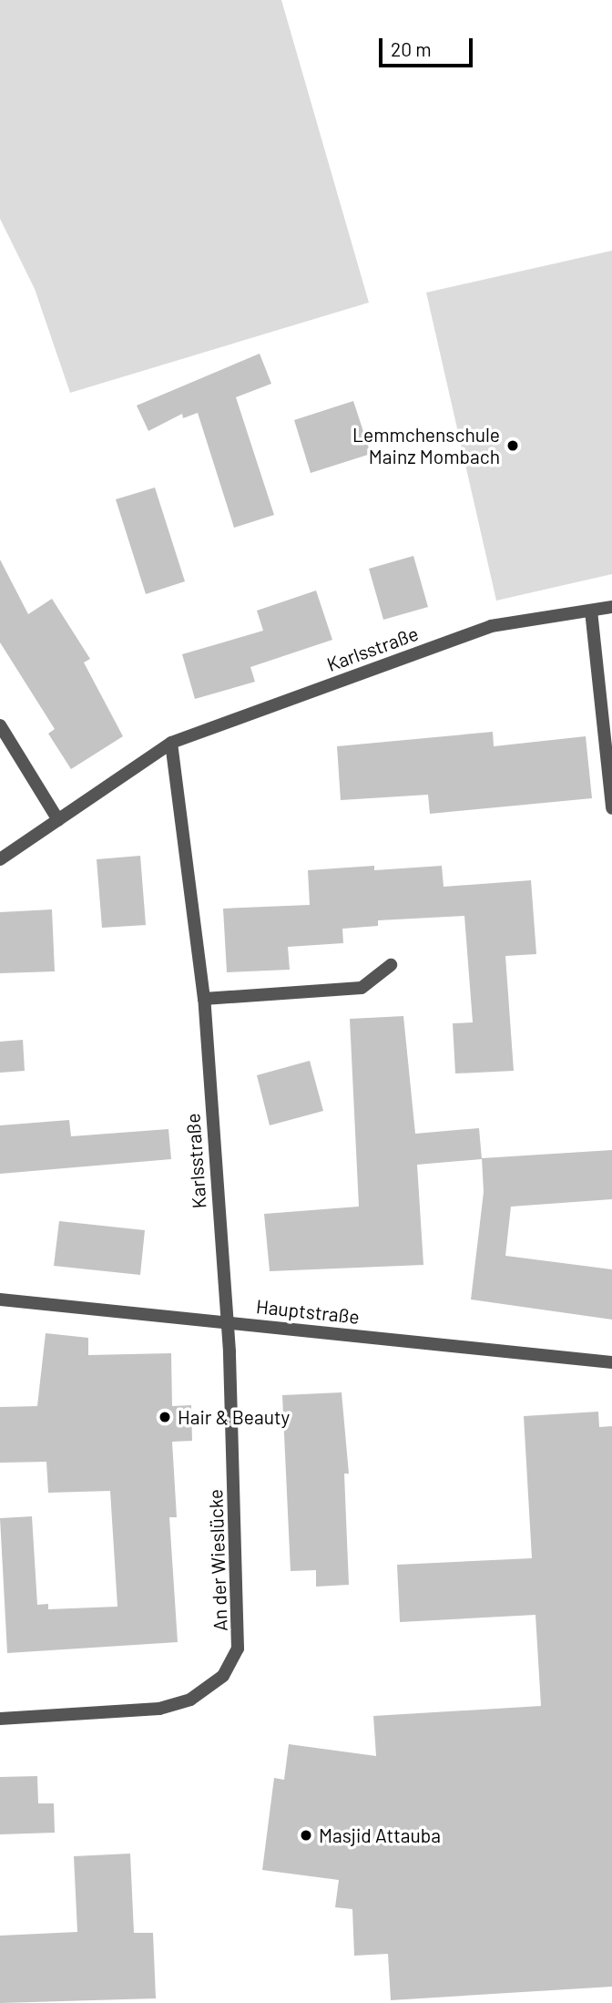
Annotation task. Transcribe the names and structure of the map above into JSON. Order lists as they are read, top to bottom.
{
  "streets": {
    "street": ["Karlsstraße", "Hauptstraße", "An der Wieslücke"]
  },
  "crossings": [
    ["Karlsstraße", "Hauptstraße"],
    ["Karlsstraße", "An der Wieslücke"],
    ["Hauptstraße", "An der Wieslücke"]
  ],
  "places": ["Lemmchenschule Mainz Mombach", "Hair & Beauty", "Masjid Attauba"],
  "scale_bar": "20 m"
}
